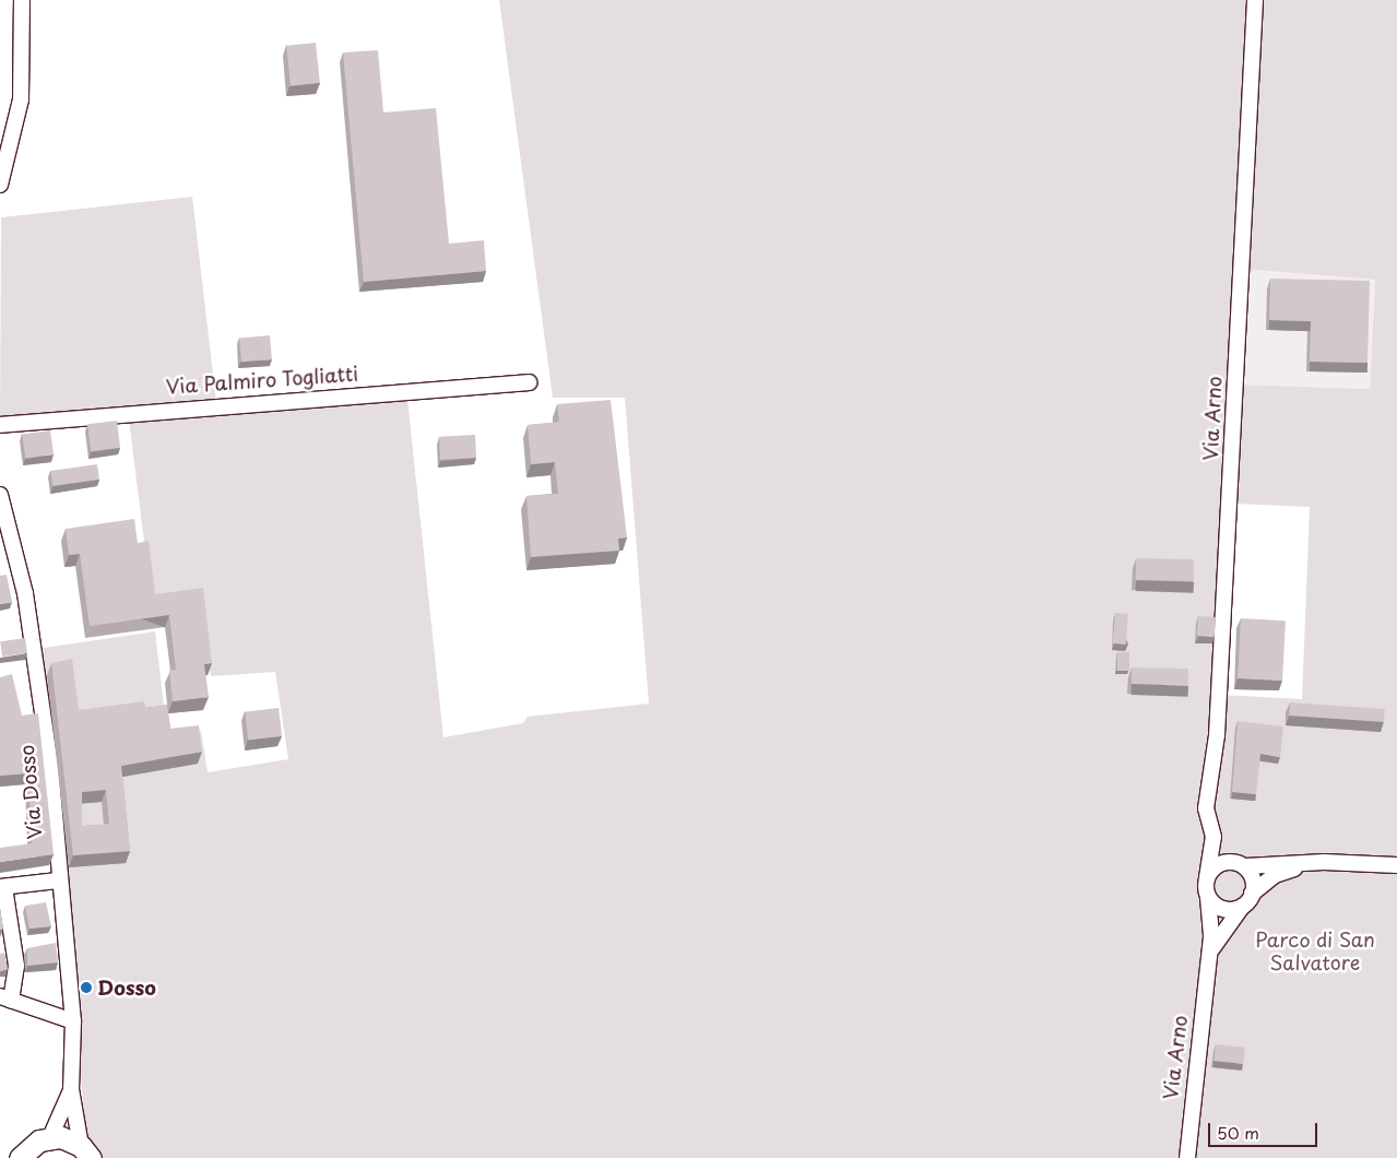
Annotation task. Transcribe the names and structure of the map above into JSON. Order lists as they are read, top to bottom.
{
  "streets": {
    "street": ["Via Palmiro Togliatti", "Via Arno", "Via Dosso"]
  },
  "parks": ["Parco di San Salvatore"],
  "places": ["Dosso"],
  "scale_bar": "50 m"
}
